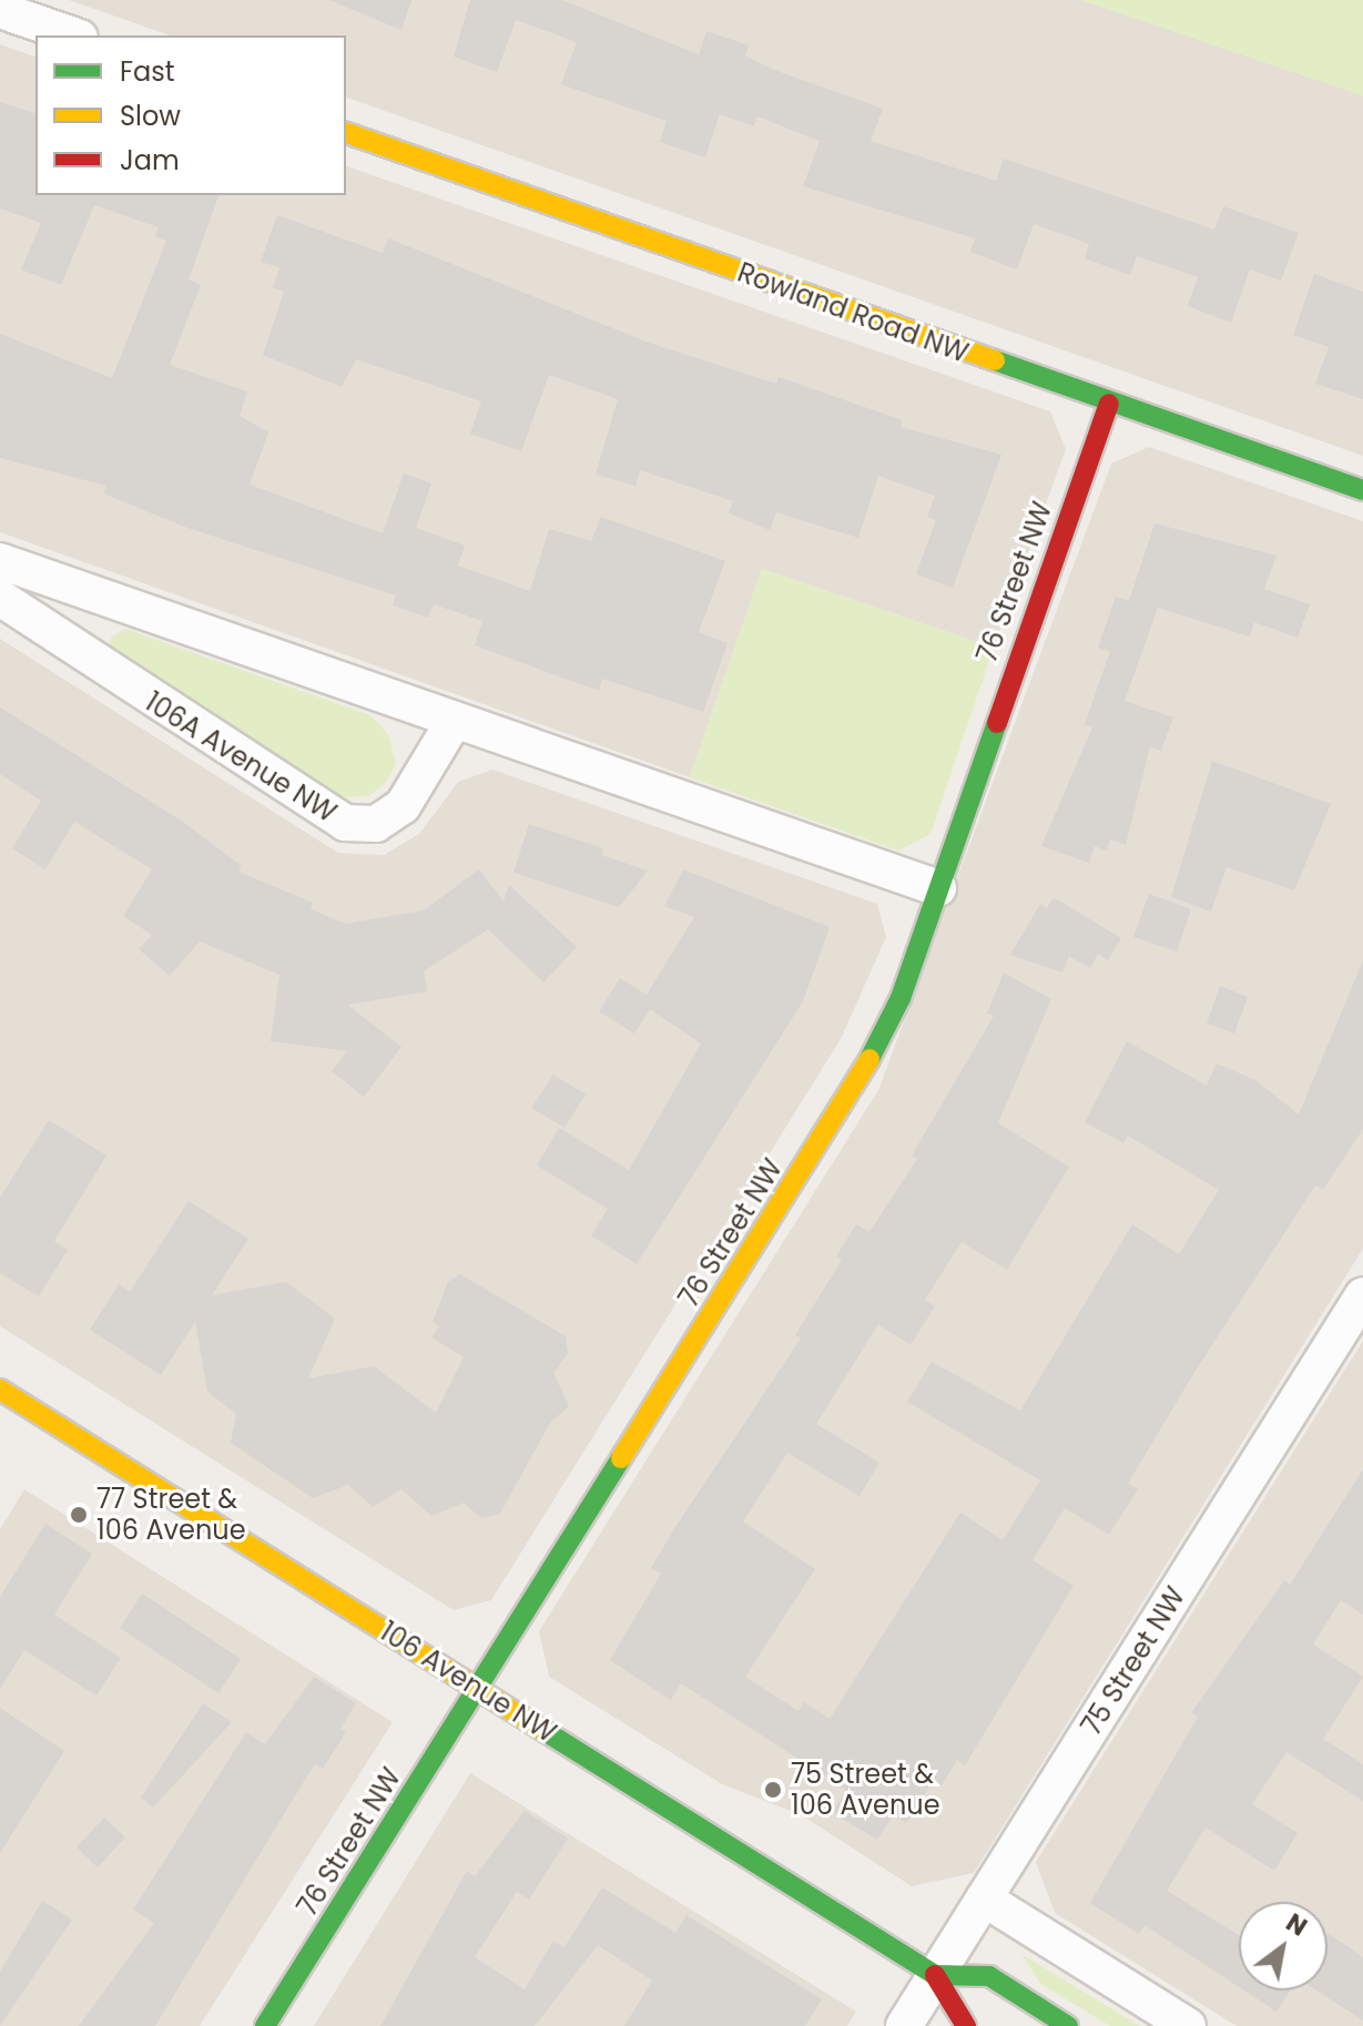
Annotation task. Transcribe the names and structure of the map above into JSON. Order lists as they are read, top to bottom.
{
  "streets": {
    "street": [
      "Rowland Road NW",
      "76 Street NW",
      "106A Avenue NW",
      "75 Street NW",
      "106 Avenue NW"
    ]
  },
  "crossings": [
    ["Rowland Road NW", "76 Street NW"],
    ["76 Street NW", "106 Avenue NW"],
    ["75 Street NW", "106 Avenue NW"]
  ],
  "places": ["77 Street & 106 Avenue", "75 Street & 106 Avenue"],
  "legend": ["Fast", "Slow", "Jam"],
  "north": "top right"
}
